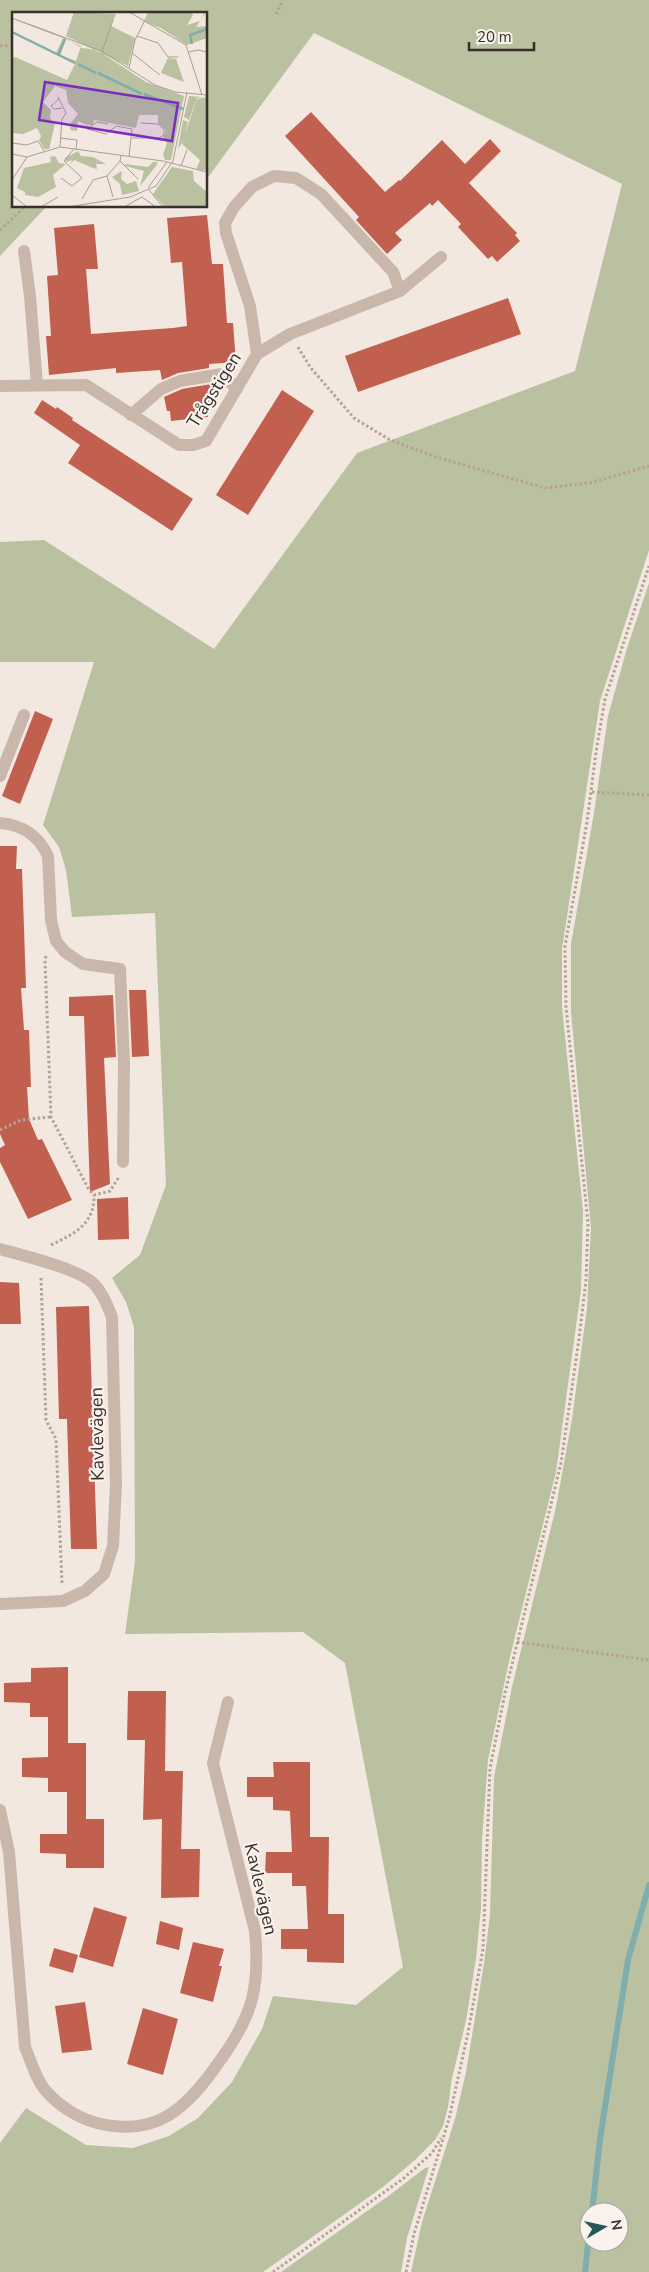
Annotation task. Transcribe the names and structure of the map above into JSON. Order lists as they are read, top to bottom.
{
  "streets": {
    "street": ["Trågstigen", "Kavlevägen"]
  },
  "scale_bar": "20 m",
  "north": "right"
}
